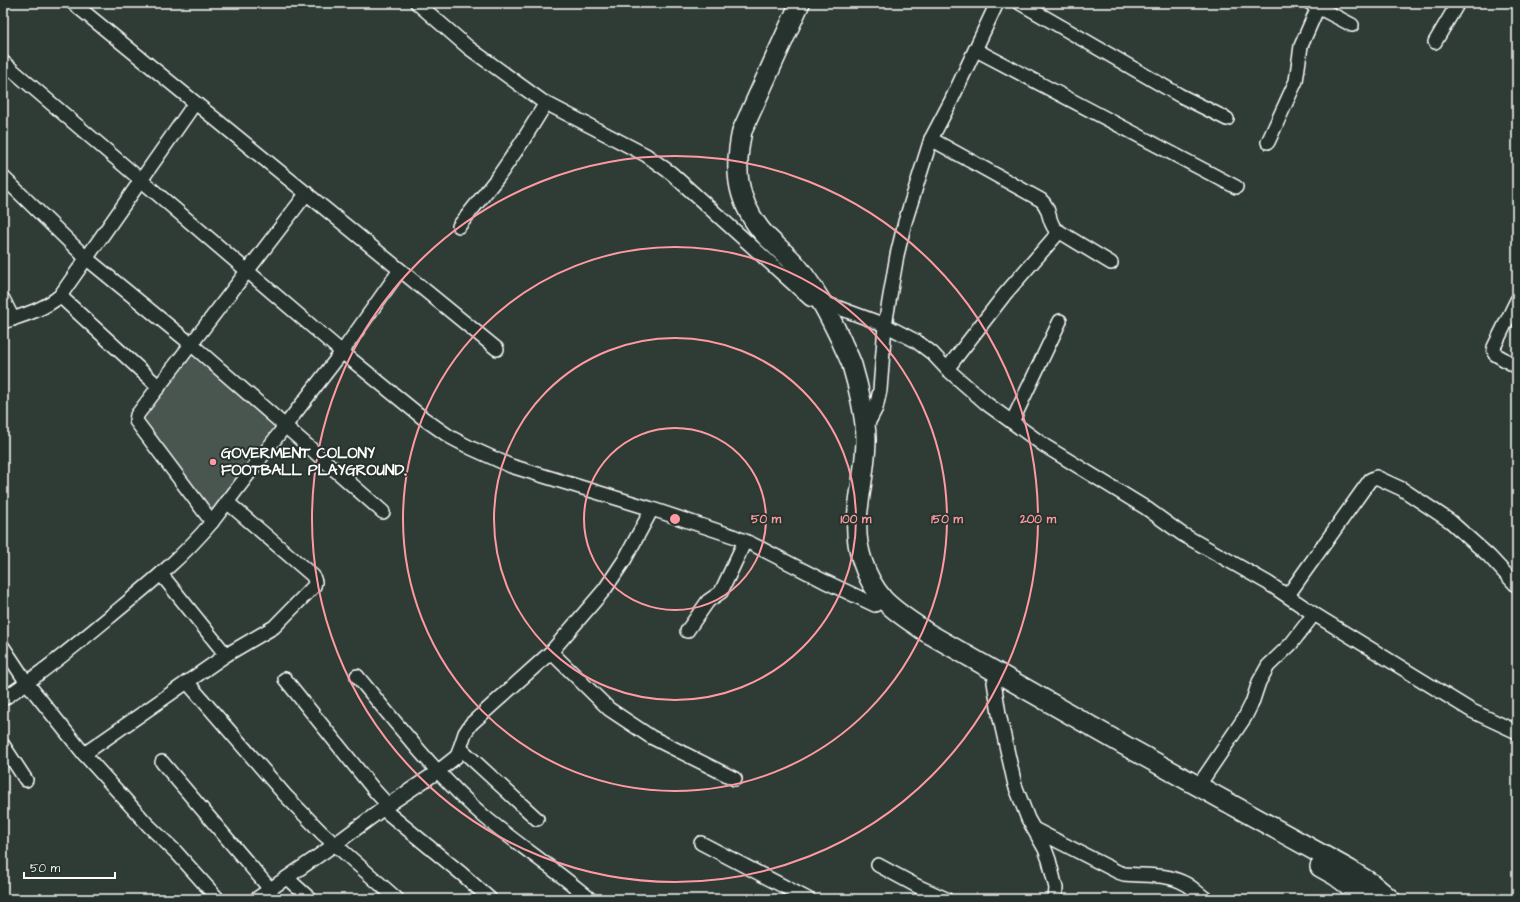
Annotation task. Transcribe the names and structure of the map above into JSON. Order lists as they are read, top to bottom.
{
  "places": ["GOVERMENT COLONY FOOTBALL PLAYGROUND."],
  "scale_bar": "50 m",
  "rings": [
    "50 m",
    "100 m",
    "150 m",
    "200 m"
  ]
}
